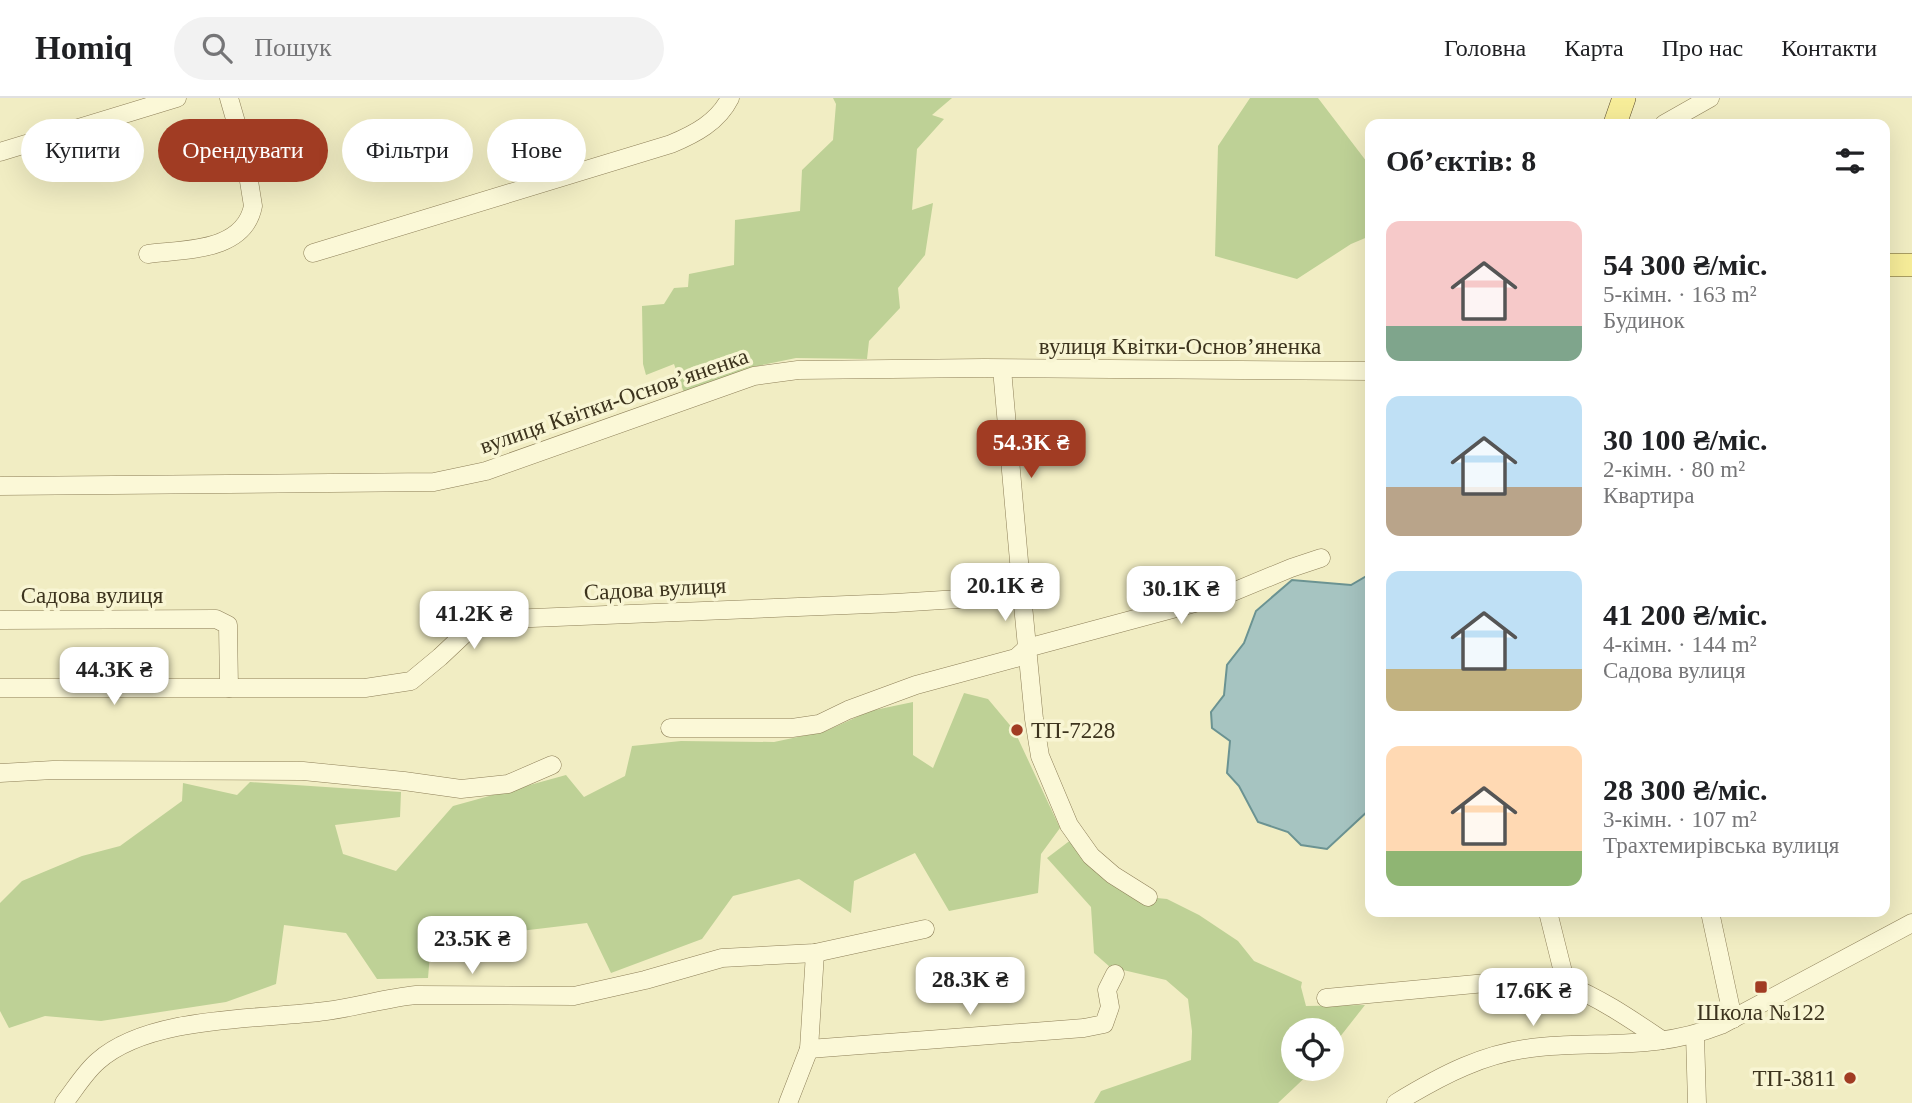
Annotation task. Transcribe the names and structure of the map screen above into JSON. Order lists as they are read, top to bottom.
{
  "streets": {
    "street": ["вулиця Квітки-Основ’яненка", "Садова вулиця"]
  },
  "places": {
    "other": ["ТП-7228", "ТП-3811"],
    "transit": ["Школа №122"]
  },
  "page": {
    "header": "Homiq",
    "search": "Пошук",
    "nav": [
      "Головна",
      "Карта",
      "Про нас",
      "Контакти"
    ],
    "chip": [
      "Купити",
      "Орендувати",
      "Фільтри",
      "Нове"
    ],
    "heading": "Об’єктів: 8",
    "list": [
      {
        "name": "54 300 ₴/міс.",
        "note": "5-кімн. · 163 m² · Будинок"
      },
      {
        "name": "30 100 ₴/міс.",
        "note": "2-кімн. · 80 m² · Квартира"
      },
      {
        "name": "41 200 ₴/міс.",
        "note": "4-кімн. · 144 m² · Садова вулиця"
      },
      {
        "name": "28 300 ₴/міс.",
        "note": "3-кімн. · 107 m² · Трахтемирівська вулиця"
      }
    ],
    "price": [
      "54.3K ₴",
      "20.1K ₴",
      "30.1K ₴",
      "41.2K ₴",
      "44.3K ₴",
      "23.5K ₴",
      "28.3K ₴",
      "17.6K ₴"
    ]
  }
}
